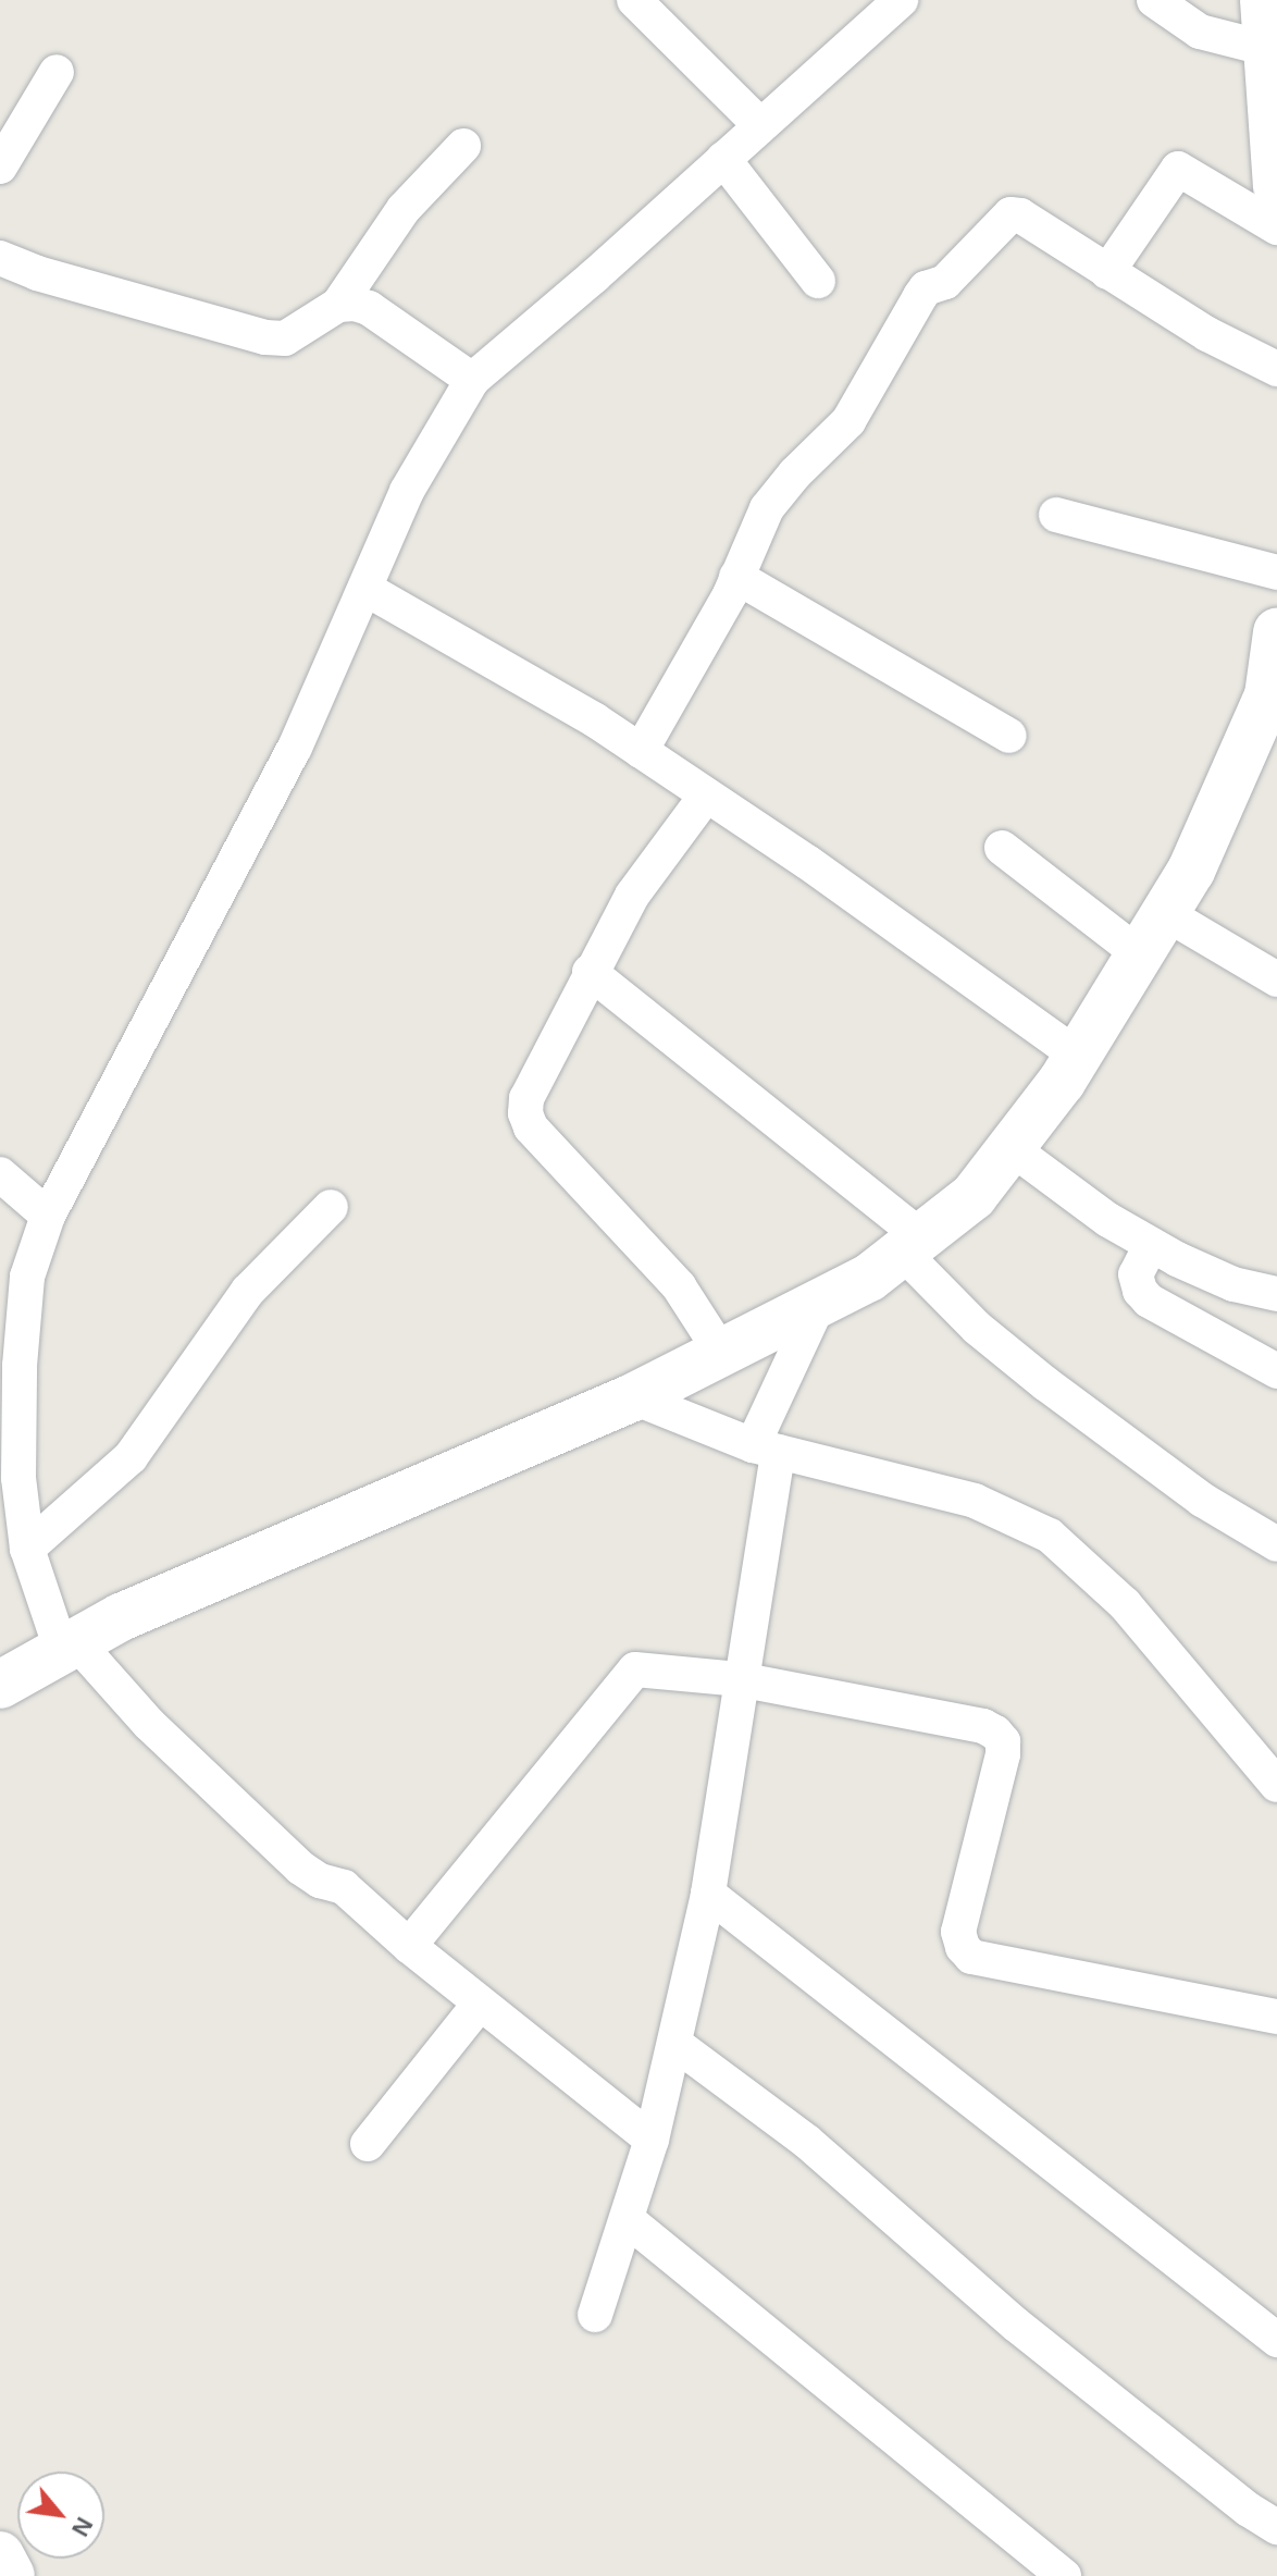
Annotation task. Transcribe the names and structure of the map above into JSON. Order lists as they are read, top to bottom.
{
  "north": "bottom right"
}
